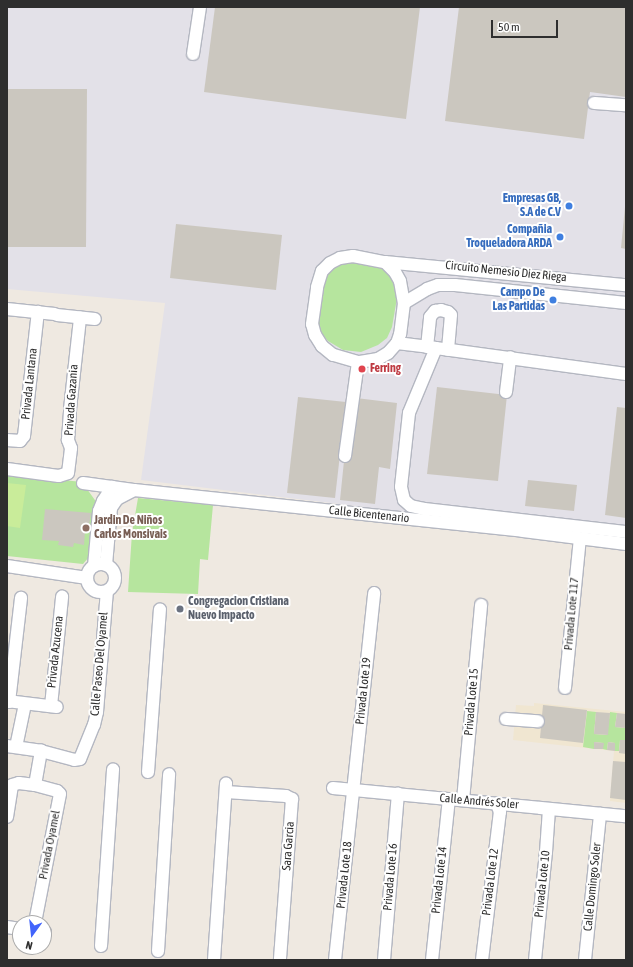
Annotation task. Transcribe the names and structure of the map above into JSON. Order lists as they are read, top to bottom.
{
  "streets": {
    "street": [
      "Circuito Nemesio Diez Riega",
      "Privada Lantana",
      "Privada Gazania",
      "Calle Bicentenario",
      "Privada Lote 117",
      "Privada Azucena",
      "Calle Paseo Del Oyamel",
      "Privada Lote 19",
      "Privada Lote 15",
      "Calle Andrés Soler",
      "Privada Oyamel",
      "Sara Garcia",
      "Privada Lote 18",
      "Privada Lote 16",
      "Privada Lote 14",
      "Privada Lote 12",
      "Privada Lote 10",
      "Calle Domingo Soler"
    ]
  },
  "crossings": [
    ["Calle Bicentenario", "Privada Lote 117"],
    ["Privada Lote 19", "Calle Andrés Soler"],
    ["Privada Lote 19", "Privada Lote 18"],
    ["Privada Lote 15", "Calle Andrés Soler"],
    ["Calle Andrés Soler", "Privada Lote 18"],
    ["Calle Andrés Soler", "Privada Lote 16"],
    ["Calle Andrés Soler", "Privada Lote 14"],
    ["Calle Andrés Soler", "Privada Lote 12"],
    ["Calle Andrés Soler", "Privada Lote 10"],
    ["Calle Andrés Soler", "Calle Domingo Soler"]
  ],
  "places": [
    "Empresas GB, S.A de C.V",
    "Compañia Troqueladora ARDA",
    "Campo De Las Partidas",
    "Ferring",
    "Jardin De Niños Carlos Monsivais",
    "Congregacion Cristiana Nuevo Impacto"
  ],
  "scale_bar": "50 m",
  "north": "bottom"
}
